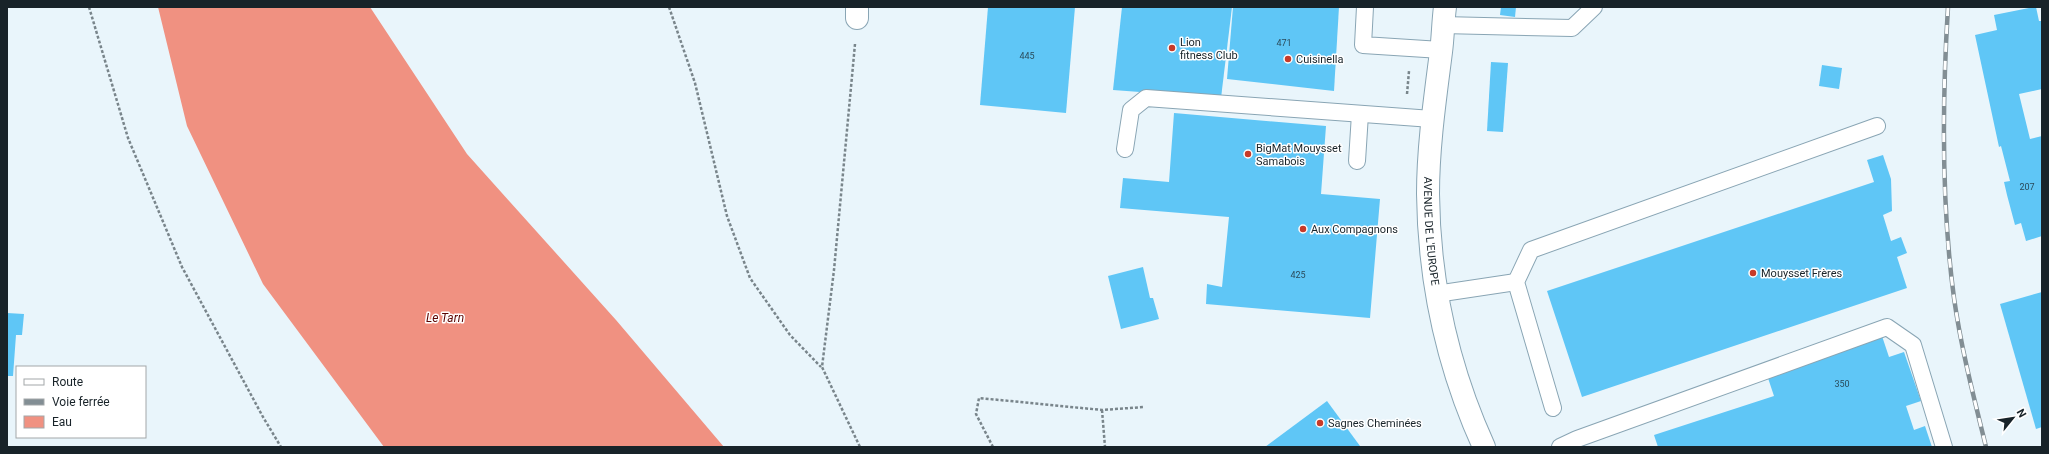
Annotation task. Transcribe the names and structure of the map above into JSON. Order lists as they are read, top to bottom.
{
  "streets": {
    "street": ["AVENUE DE L'EUROPE"]
  },
  "water": ["Le Tarn"],
  "places": [
    "Lion fitness Club",
    "Cuisinella",
    "BigMat Mouysset Samabois",
    "Aux Compagnons",
    "Mouysset Frères",
    "Sagnes Cheminées"
  ],
  "house_numbers": [
    "471",
    "445",
    "207",
    "425",
    "350"
  ],
  "legend": ["Route", "Voie ferrée", "Eau"],
  "north": "top right"
}
